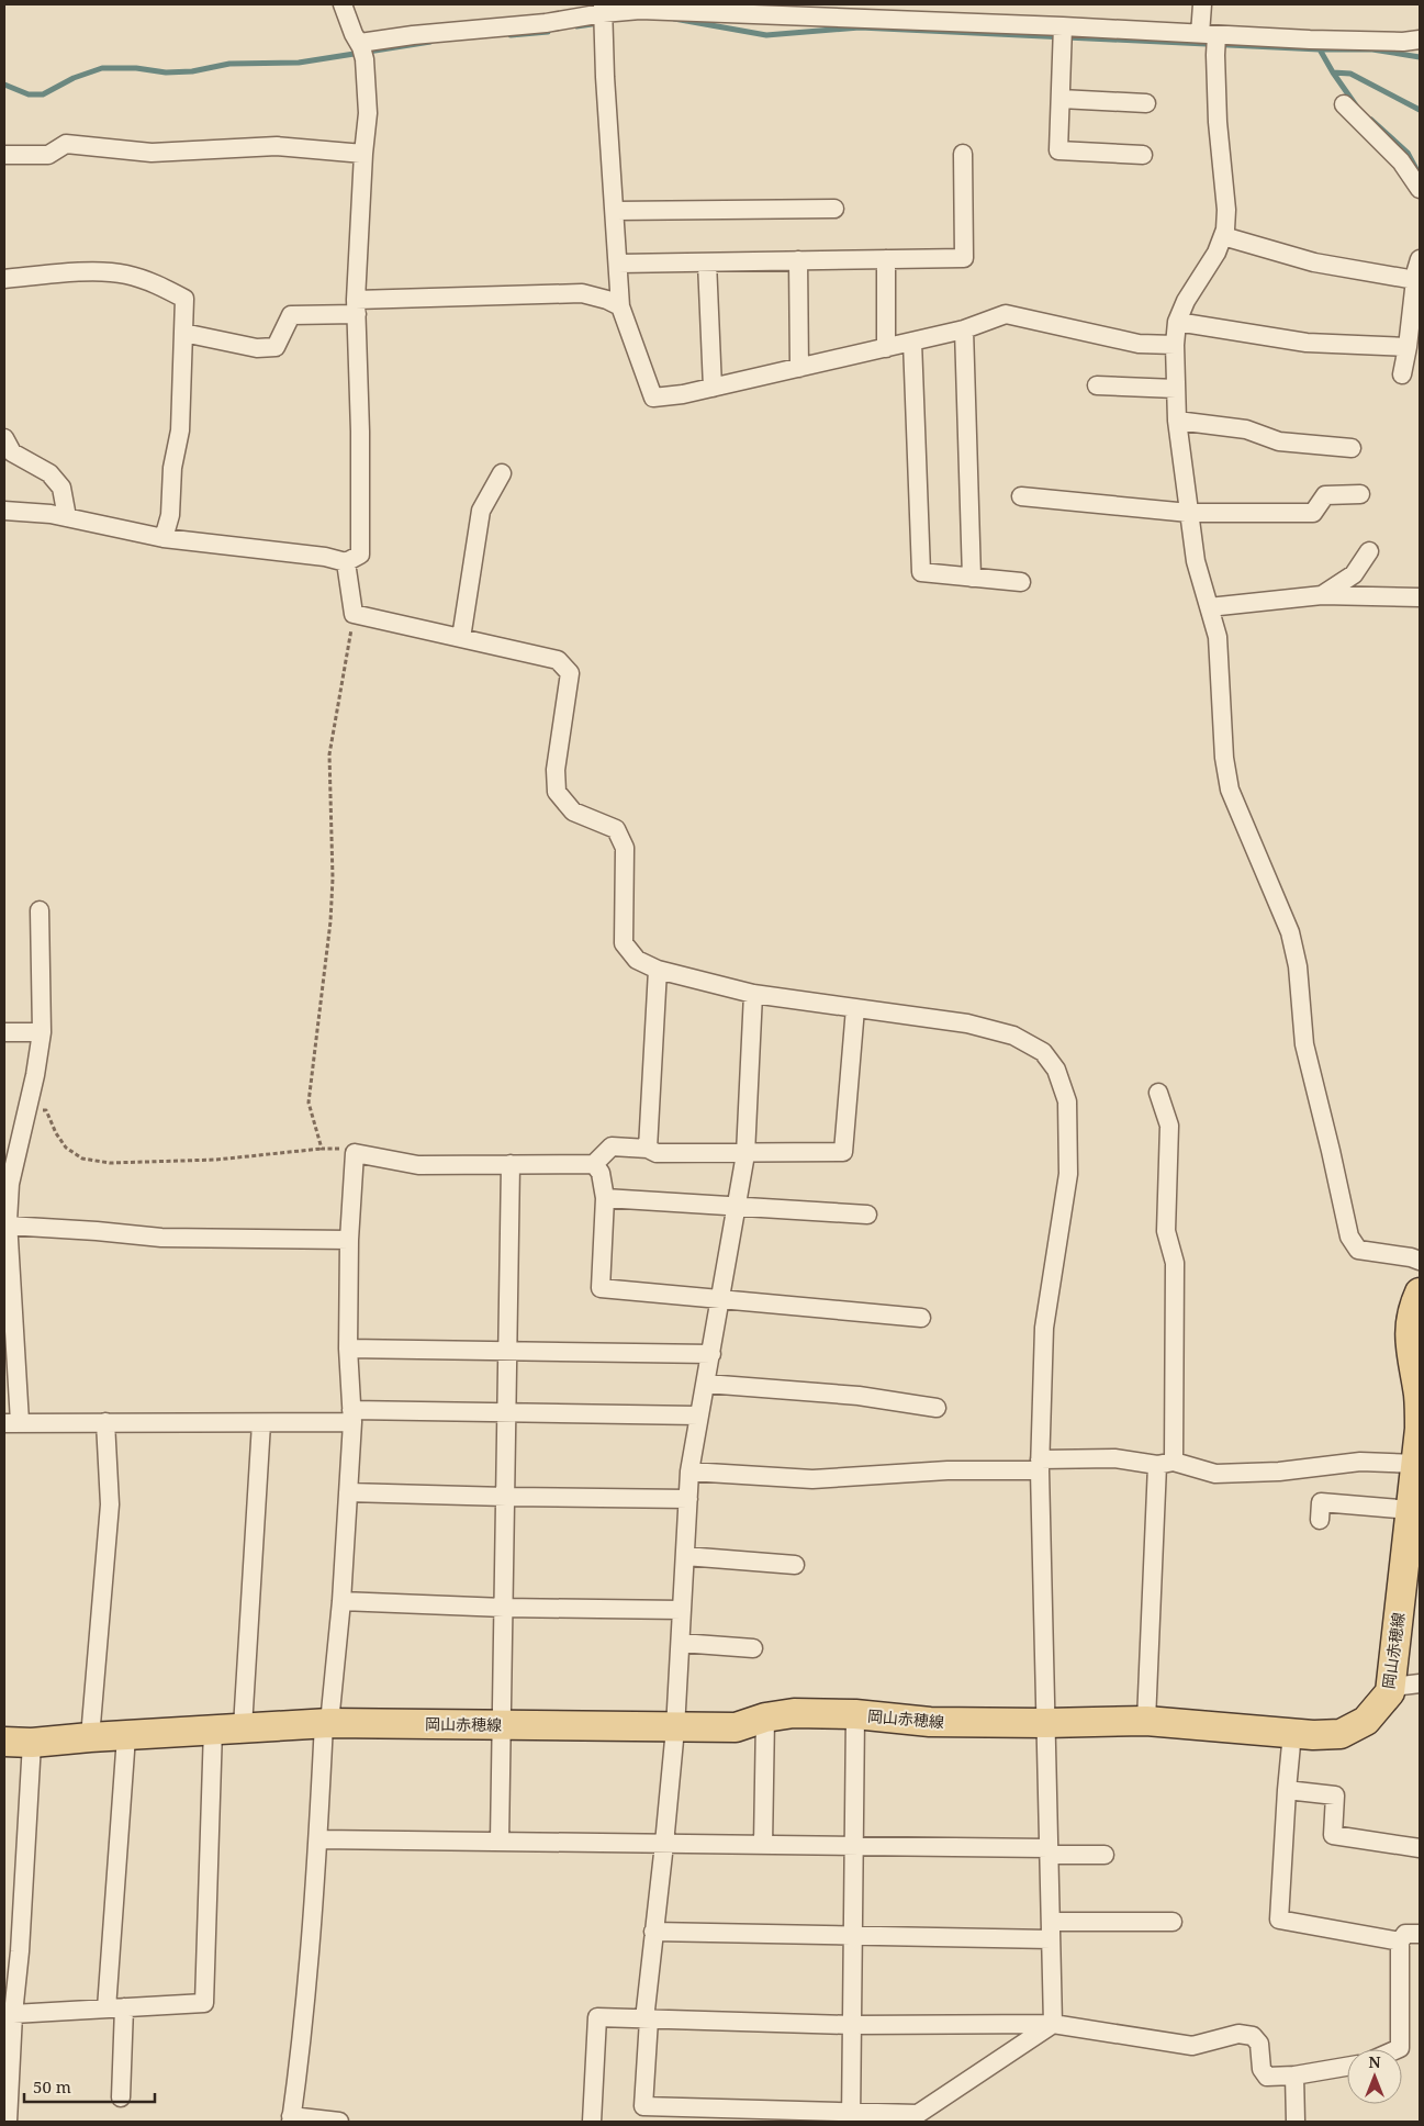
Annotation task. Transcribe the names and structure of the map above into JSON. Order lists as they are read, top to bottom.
{
  "streets": {
    "main road": ["岡山赤穂線"]
  },
  "scale_bar": "50 m",
  "north": "top"
}
